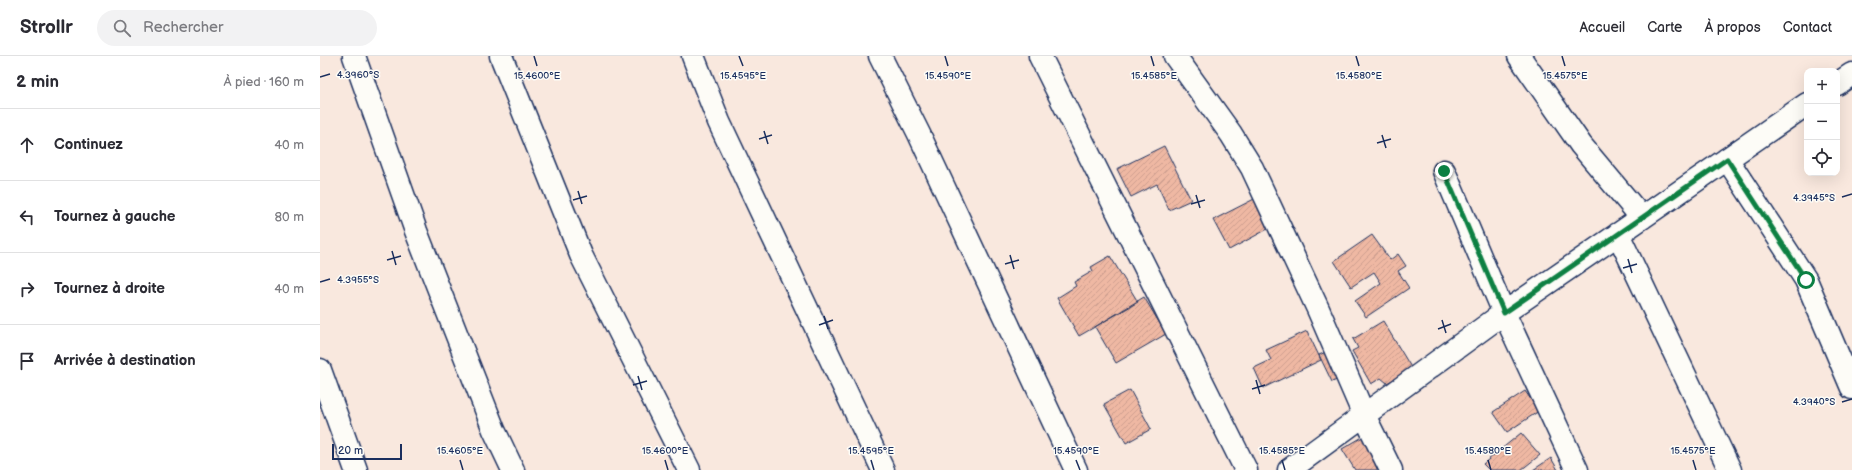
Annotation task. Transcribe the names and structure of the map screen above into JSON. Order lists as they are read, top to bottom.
{
  "scale_bar": "20 m",
  "page": {
    "header": "Strollr",
    "search": "Rechercher",
    "nav": [
      "Accueil",
      "Carte",
      "À propos",
      "Contact"
    ],
    "heading": ["2 min", "À pied · 160 m"],
    "map_buttons": ["+", "−"],
    "list": [
      ["Continuez", "40 m"],
      ["Tournez à gauche", "80 m"],
      ["Tournez à droite", "40 m"],
      "Arrivée à destination"
    ],
    "scale": "20 m"
  },
  "coordinates": [
    "4.3960°S",
    "15.4600°E",
    "15.4595°E",
    "15.4590°E",
    "15.4585°E",
    "15.4580°E",
    "15.4575°E",
    "4.3945°S",
    "4.3955°S",
    "4.3940°S",
    "15.4605°E"
  ]
}
